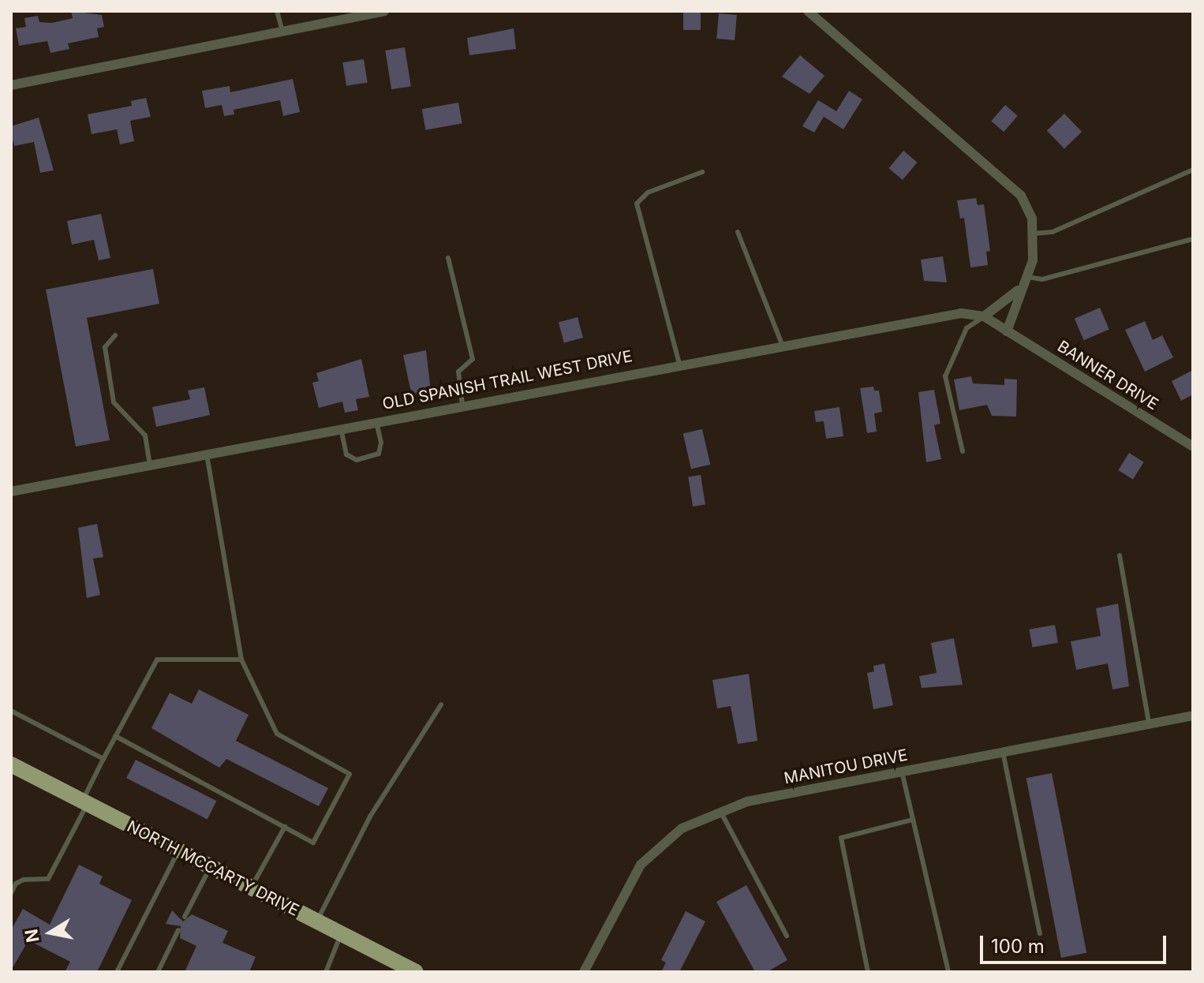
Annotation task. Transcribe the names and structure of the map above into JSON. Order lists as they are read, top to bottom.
{
  "streets": {
    "main road": ["NORTH MCCARTY DRIVE"],
    "street": ["BANNER DRIVE", "OLD SPANISH TRAIL WEST DRIVE", "MANITOU DRIVE"]
  },
  "scale_bar": "100 m",
  "north": "left"
}
